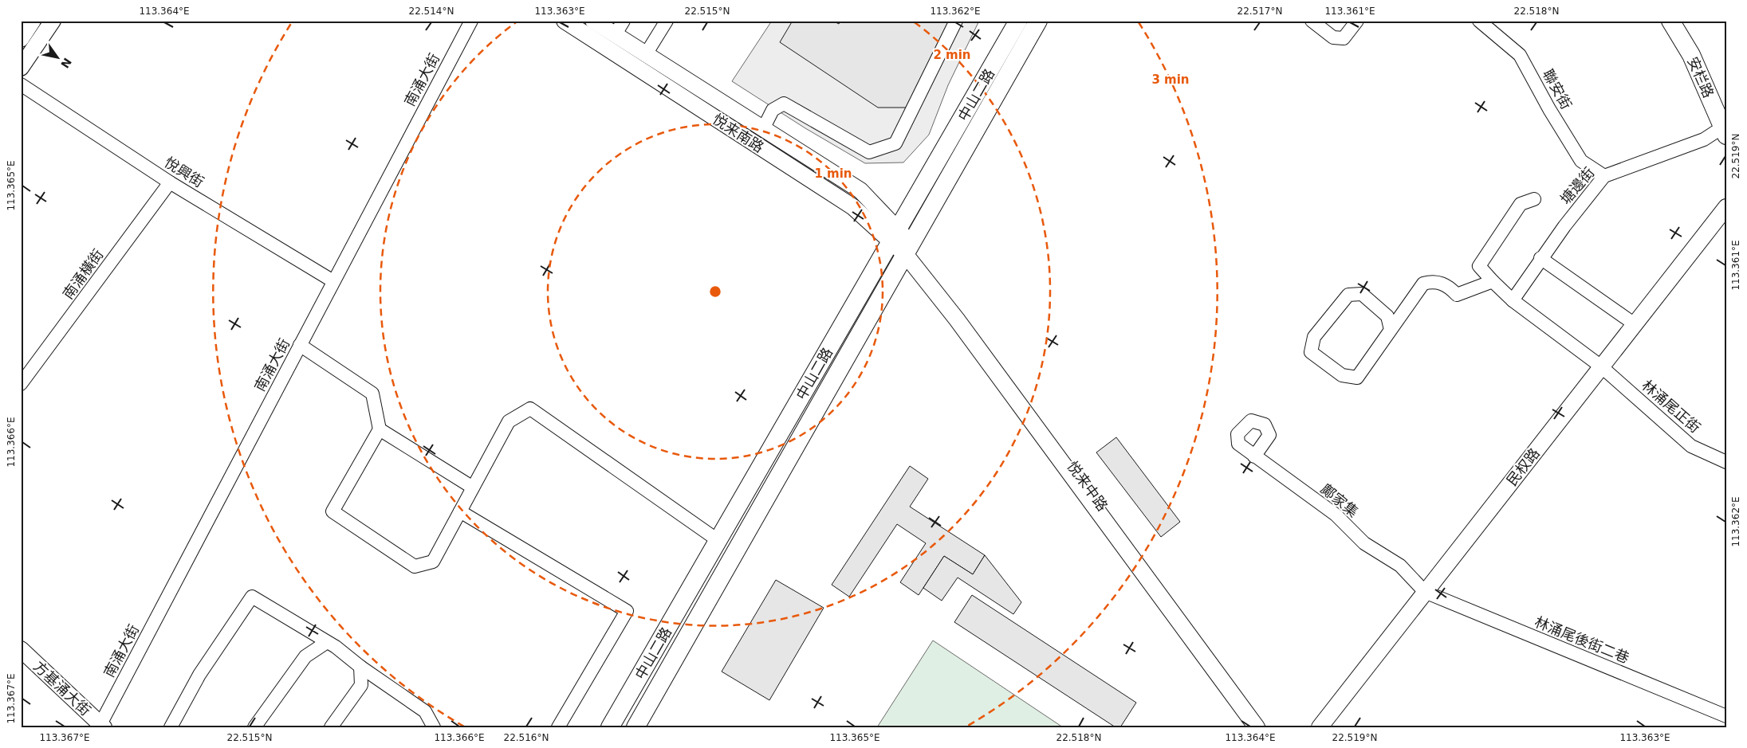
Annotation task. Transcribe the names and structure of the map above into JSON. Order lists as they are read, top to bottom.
{
  "streets": {
    "main road": ["安栏路", "中山二路"],
    "street": [
      "南涌大街",
      "聯安街",
      "悦来南路",
      "悅興街",
      "塘邊街",
      "南涌橫街",
      "林涌尾正街",
      "民权路",
      "悦来中路",
      "鄺家集",
      "林涌尾後街二巷",
      "方基涌大街"
    ]
  },
  "crossings": [
    ["安栏路", "塘邊街"],
    ["南涌大街", "悅興街"],
    ["南涌大街", "方基涌大街"],
    ["聯安街", "塘邊街"],
    ["中山二路", "悦来南路"],
    ["中山二路", "悦来中路"],
    ["悦来南路", "悦来中路"],
    ["悅興街", "南涌橫街"],
    ["塘邊街", "林涌尾正街"],
    ["林涌尾正街", "民权路"],
    ["民权路", "鄺家集"],
    ["民权路", "林涌尾後街二巷"],
    ["鄺家集", "林涌尾後街二巷"]
  ],
  "north": "bottom right",
  "coordinates": [
    "113.364°E",
    "22.514°N",
    "113.363°E",
    "22.515°N",
    "113.362°E",
    "22.517°N",
    "113.361°E",
    "22.518°N",
    "22.519°N",
    "113.365°E",
    "113.366°E",
    "113.367°E",
    "22.516°N"
  ],
  "rings": ["2 min", "3 min", "1 min"]
}
